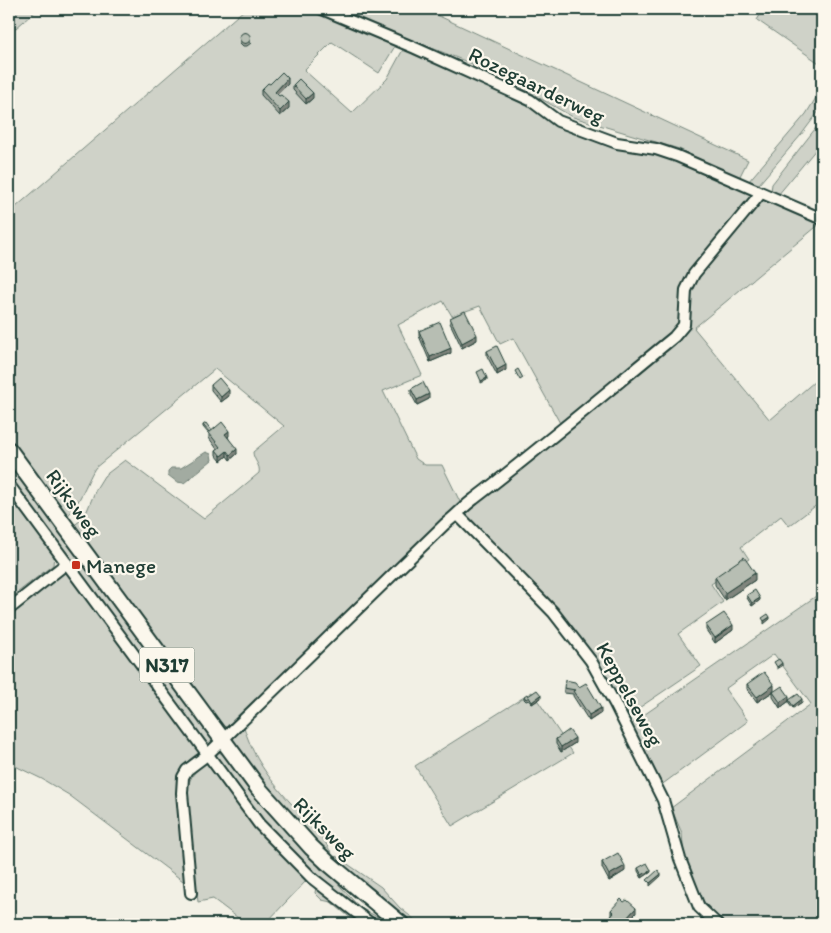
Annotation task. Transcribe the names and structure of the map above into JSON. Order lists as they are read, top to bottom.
{
  "streets": {
    "main road": ["Rijksweg", "N317"],
    "street": ["Rozegaarderweg", "Keppelseweg"]
  },
  "places": {
    "transit": ["Manege"]
  }
}
